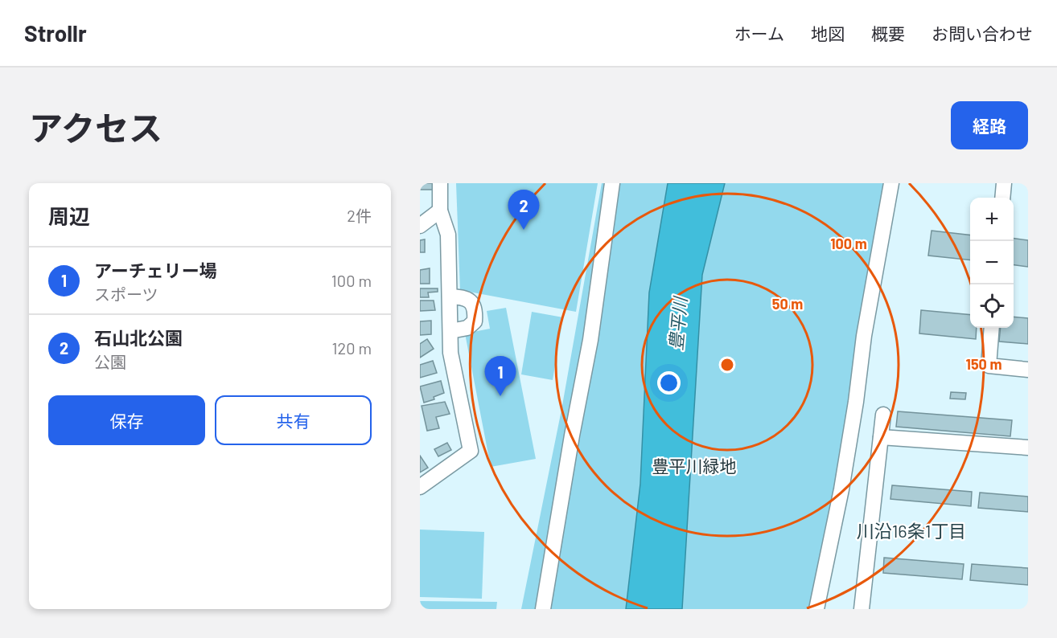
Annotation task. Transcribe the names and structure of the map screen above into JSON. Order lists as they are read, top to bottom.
{
  "districts": ["川沿16条1丁目"],
  "water": ["豊平川"],
  "parks": ["豊平川緑地"],
  "page": {
    "header": "Strollr",
    "nav": [
      "ホーム",
      "地図",
      "概要",
      "お問い合わせ"
    ],
    "title": "アクセス",
    "buttons": [
      "経路",
      ["保存", "共有"]
    ],
    "heading": ["周辺", "2件"],
    "pins": ["2", "1"],
    "map_buttons": ["+", "−"],
    "list": [
      {
        "mark": "1",
        "name": "アーチェリー場",
        "note": "スポーツ",
        "value": "100 m"
      },
      {
        "mark": "2",
        "name": "石山北公園",
        "note": "公園",
        "value": "120 m"
      }
    ]
  },
  "rings": ["100 m", "50 m", "150 m"]
}
